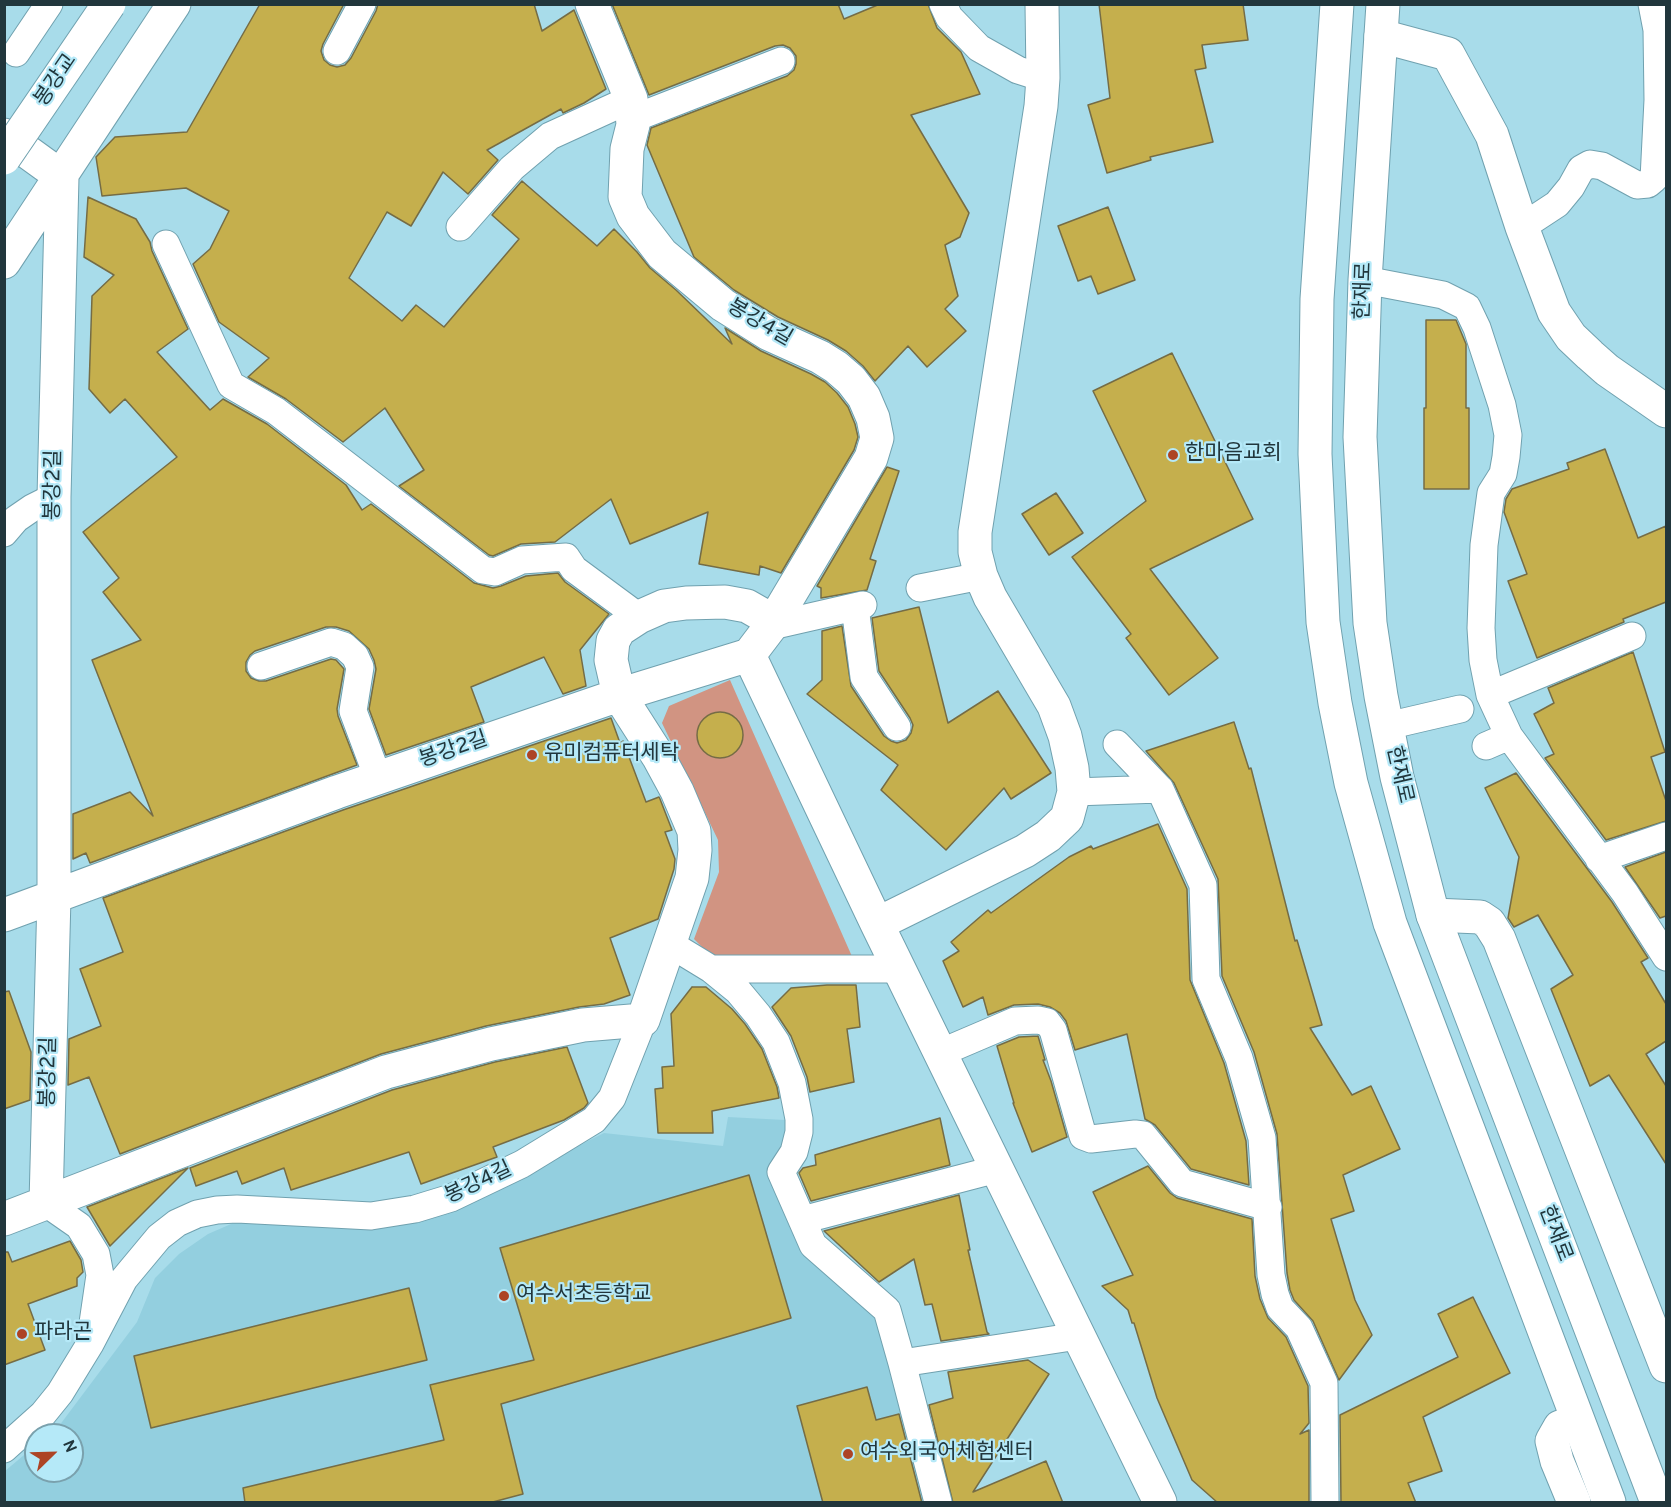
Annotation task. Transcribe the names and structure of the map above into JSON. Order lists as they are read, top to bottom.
{
  "streets": {
    "street": [
      "봉강교",
      "한재로",
      "봉강4길",
      "봉강2길"
    ]
  },
  "crossings": [
    ["봉강4길", "봉강2길"]
  ],
  "places": [
    "한마음교회",
    "유미컴퓨터세탁",
    "여수서초등학교",
    "파라곤",
    "여수외국어체험센터"
  ],
  "north": "top right"
}
